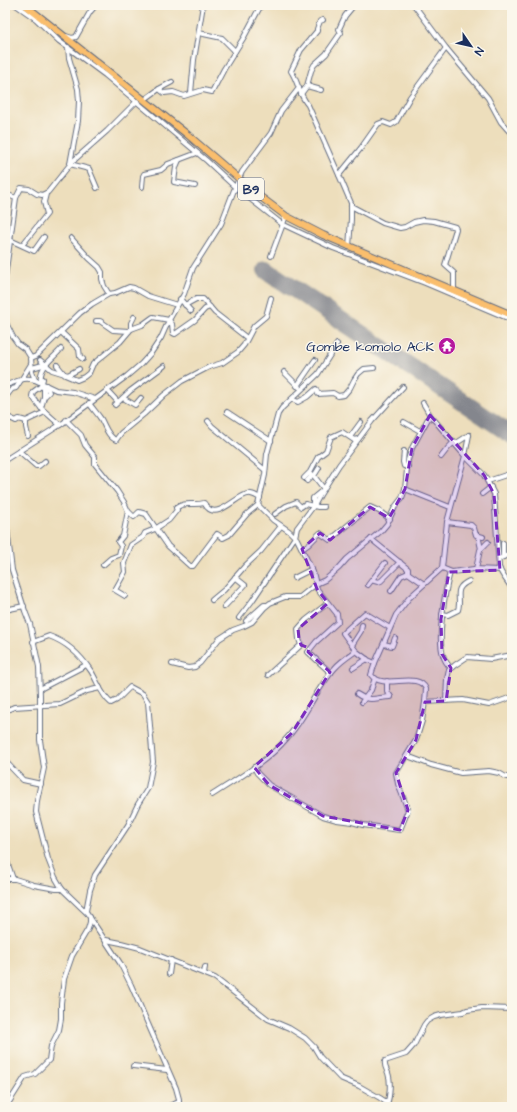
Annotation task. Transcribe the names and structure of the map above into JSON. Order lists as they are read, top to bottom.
{
  "streets": {
    "highway": ["B9"]
  },
  "places": {
    "temple": ["Gombe komolo ACK"]
  },
  "north": "bottom right"
}
